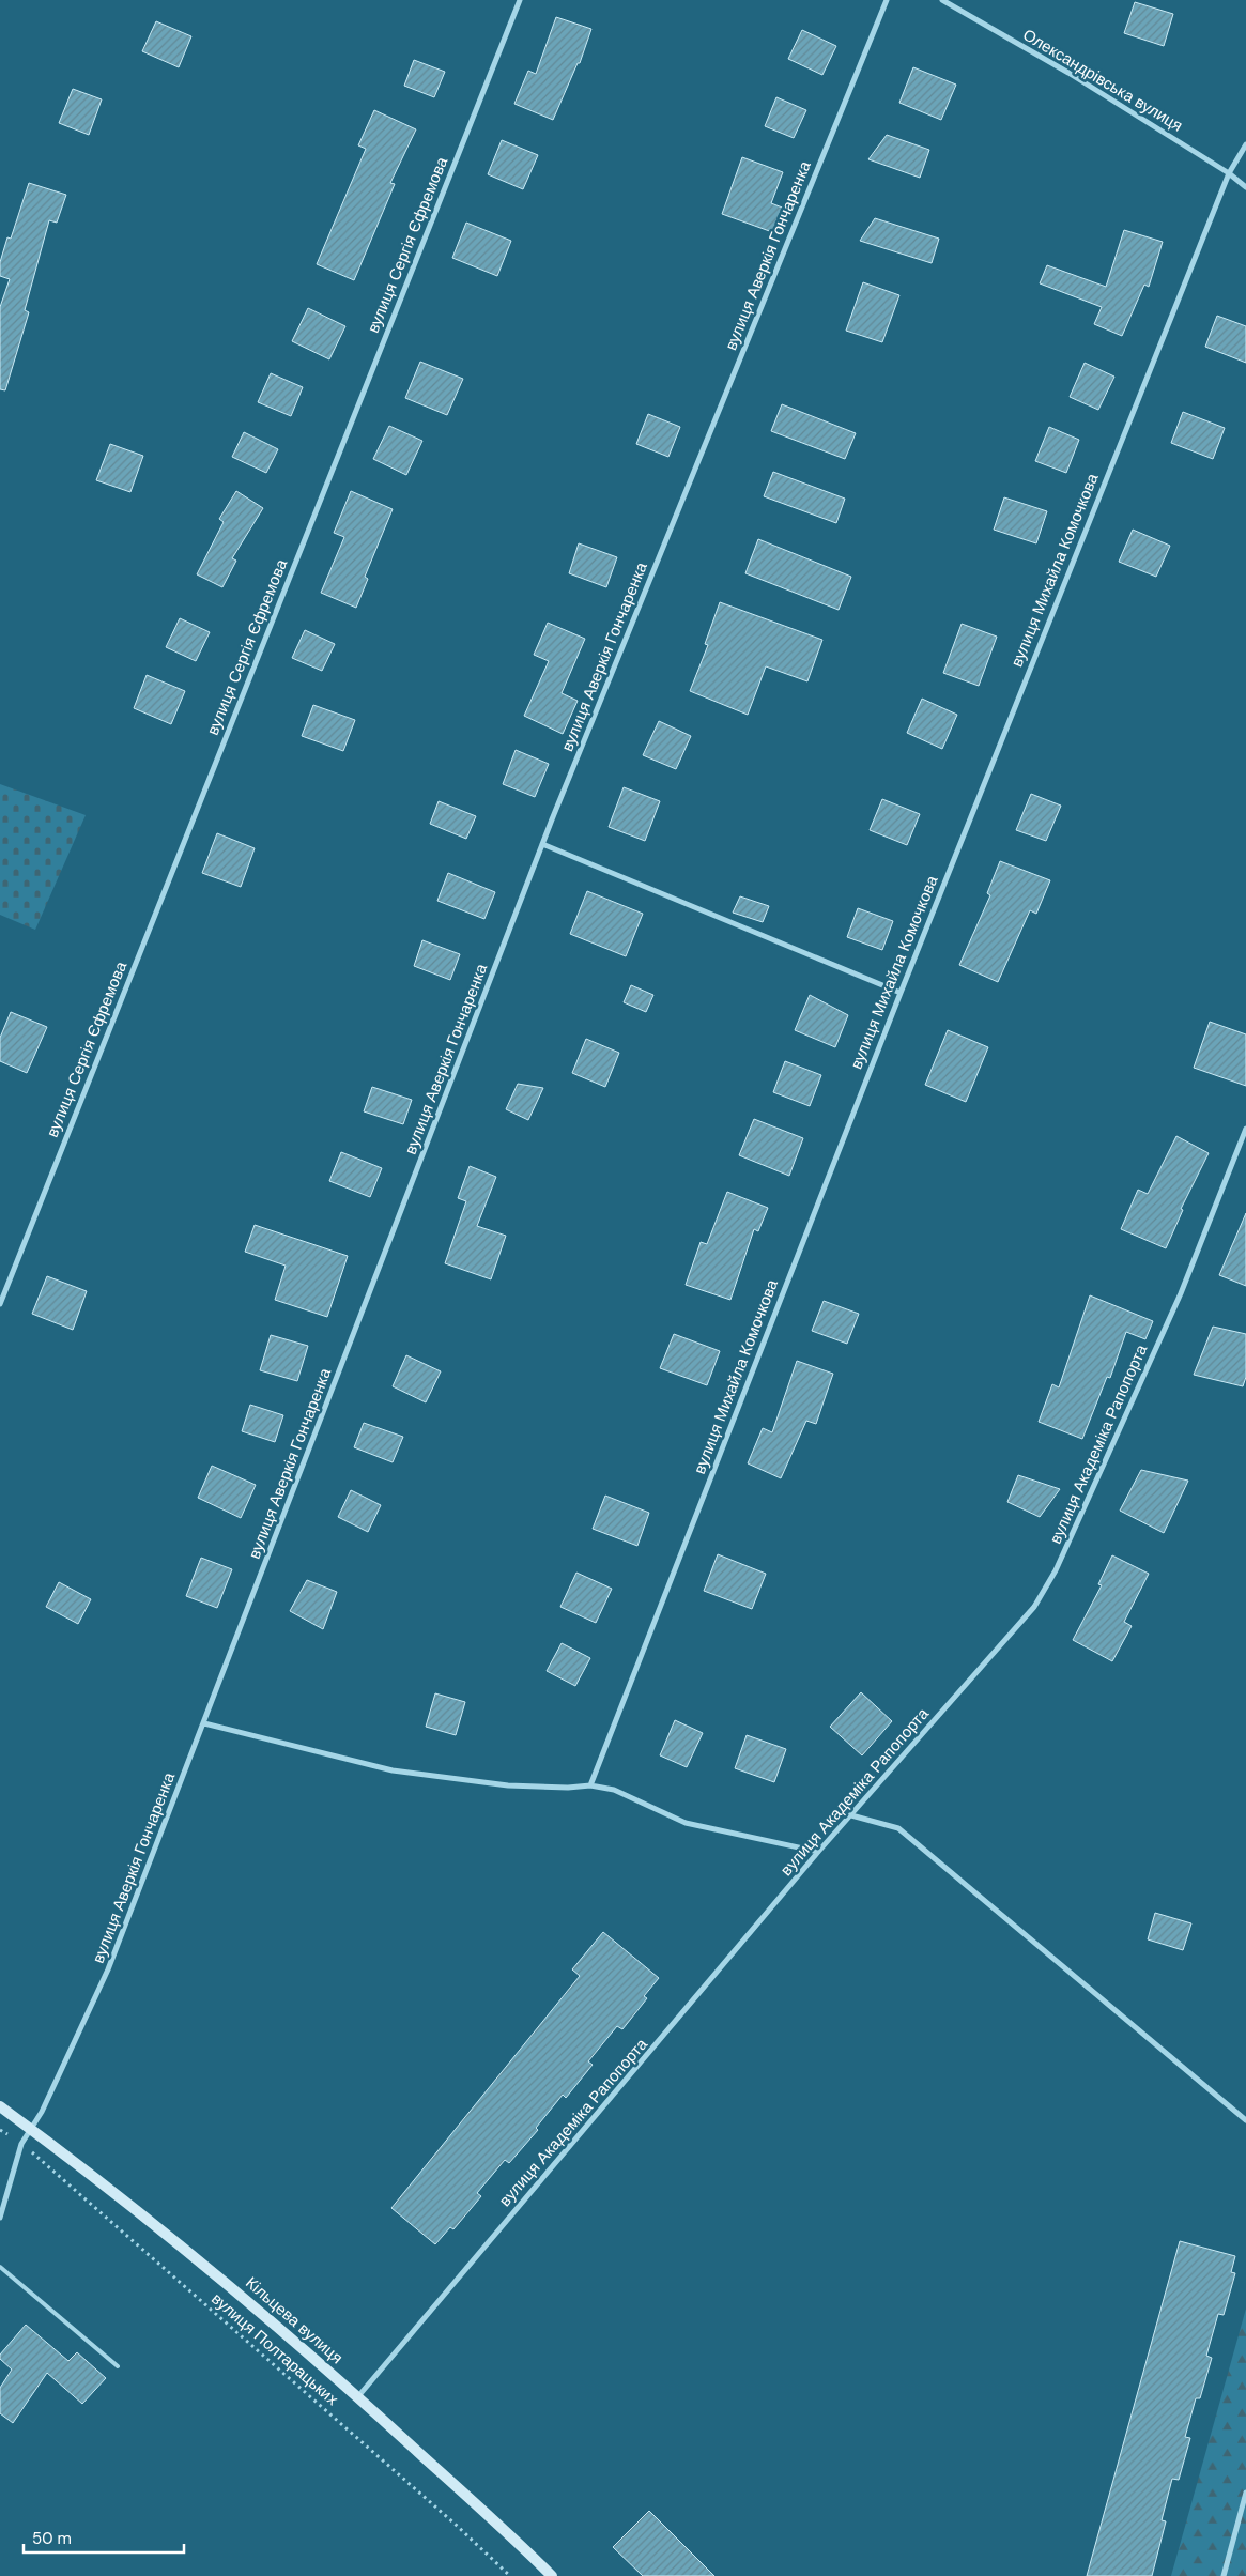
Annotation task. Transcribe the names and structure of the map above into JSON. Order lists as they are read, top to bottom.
{
  "streets": {
    "main road": ["Кільцева вулиця"],
    "street": [
      "Олександрівська вулиця",
      "вулиця Сергія Єфремова",
      "вулиця Аверкія Гончаренка",
      "вулиця Михайла Комочкова",
      "вулиця Академіка Рапопорта"
    ],
    "path": ["вулиця Полтарацьких"]
  },
  "crossings": [
    ["Олександрівська вулиця", "вулиця Михайла Комочкова"],
    ["вулиця Аверкія Гончаренка", "Кільцева вулиця"],
    ["вулиця Аверкія Гончаренка", "вулиця Полтарацьких"],
    ["вулиця Академіка Рапопорта", "Кільцева вулиця"]
  ],
  "scale_bar": "50 m"
}
